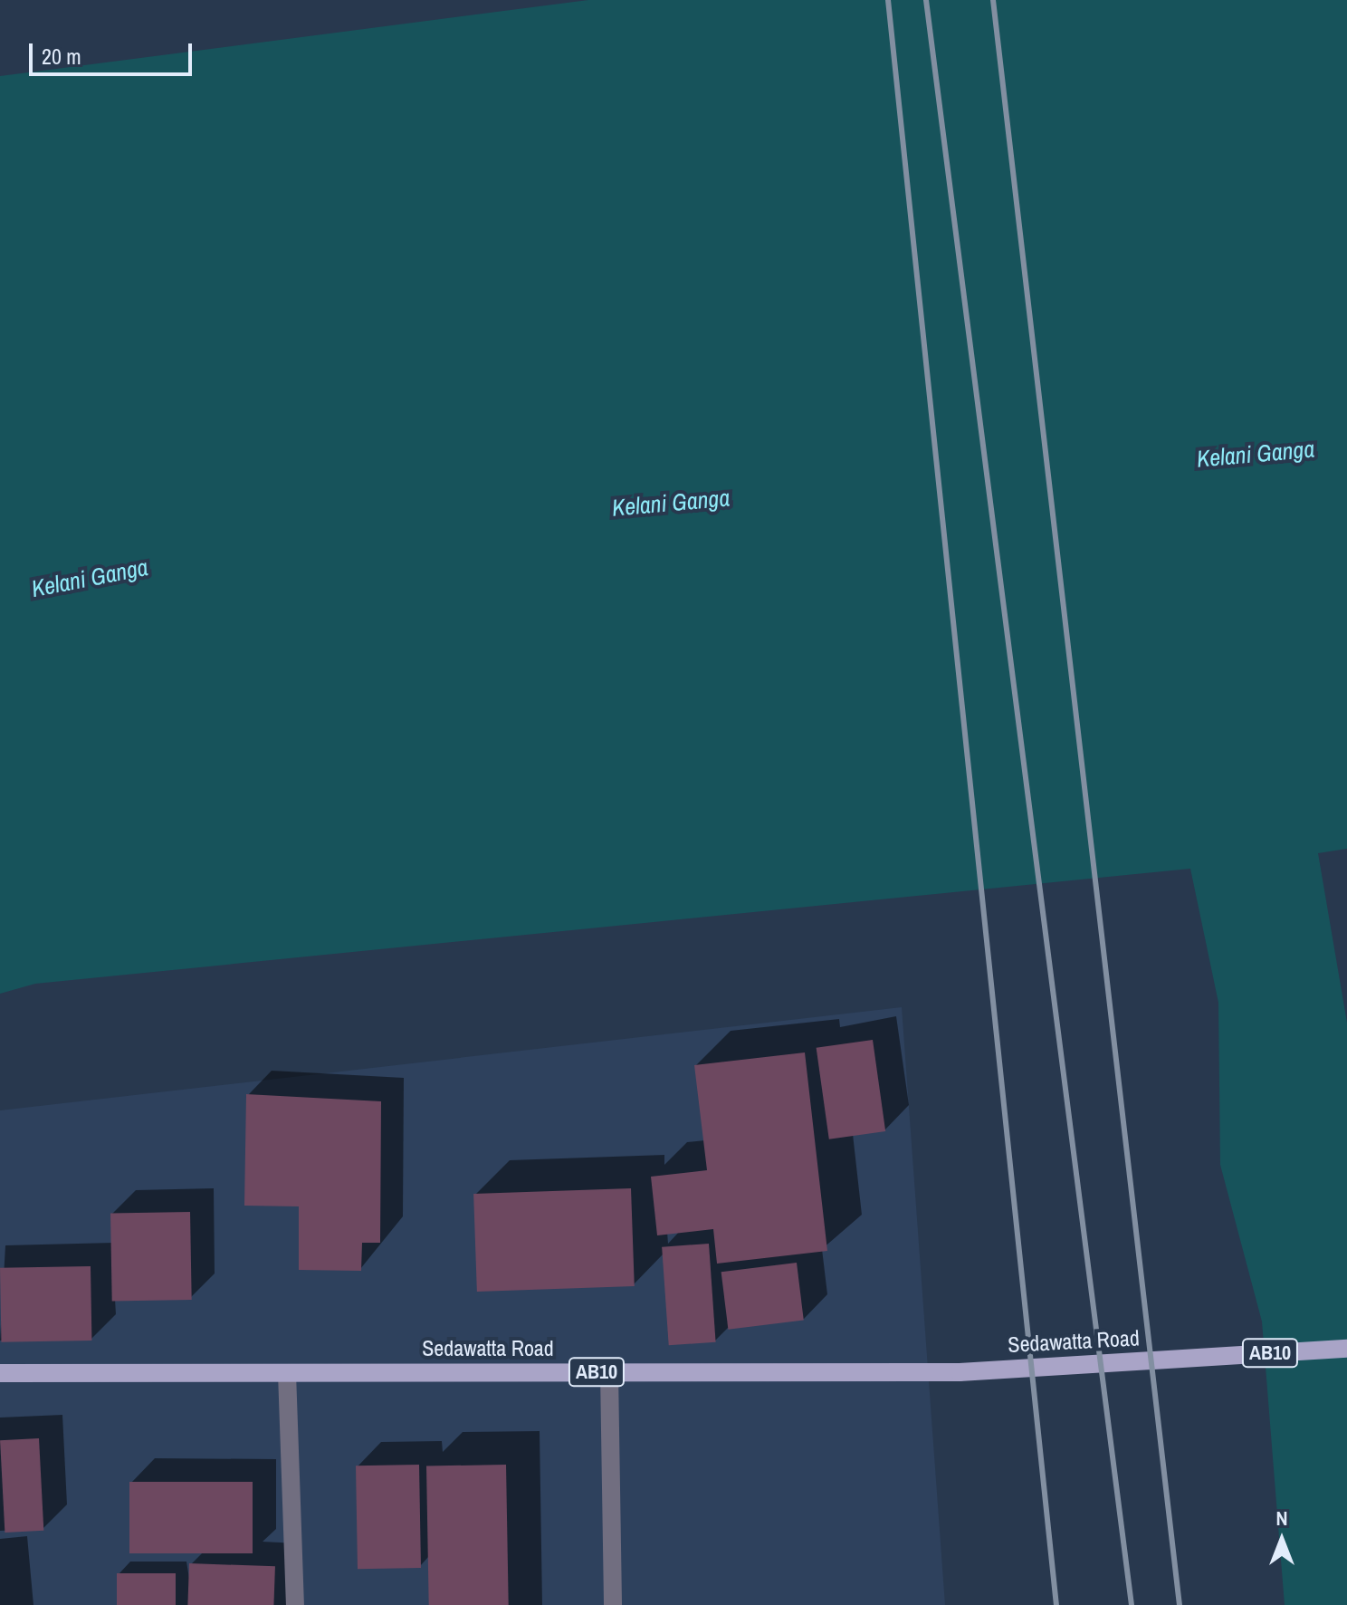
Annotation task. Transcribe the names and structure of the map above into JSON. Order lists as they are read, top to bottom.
{
  "streets": {
    "main road": ["Sedawatta Road", "AB10"]
  },
  "water": ["Kelani Ganga"],
  "scale_bar": "20 m",
  "north": "top"
}
